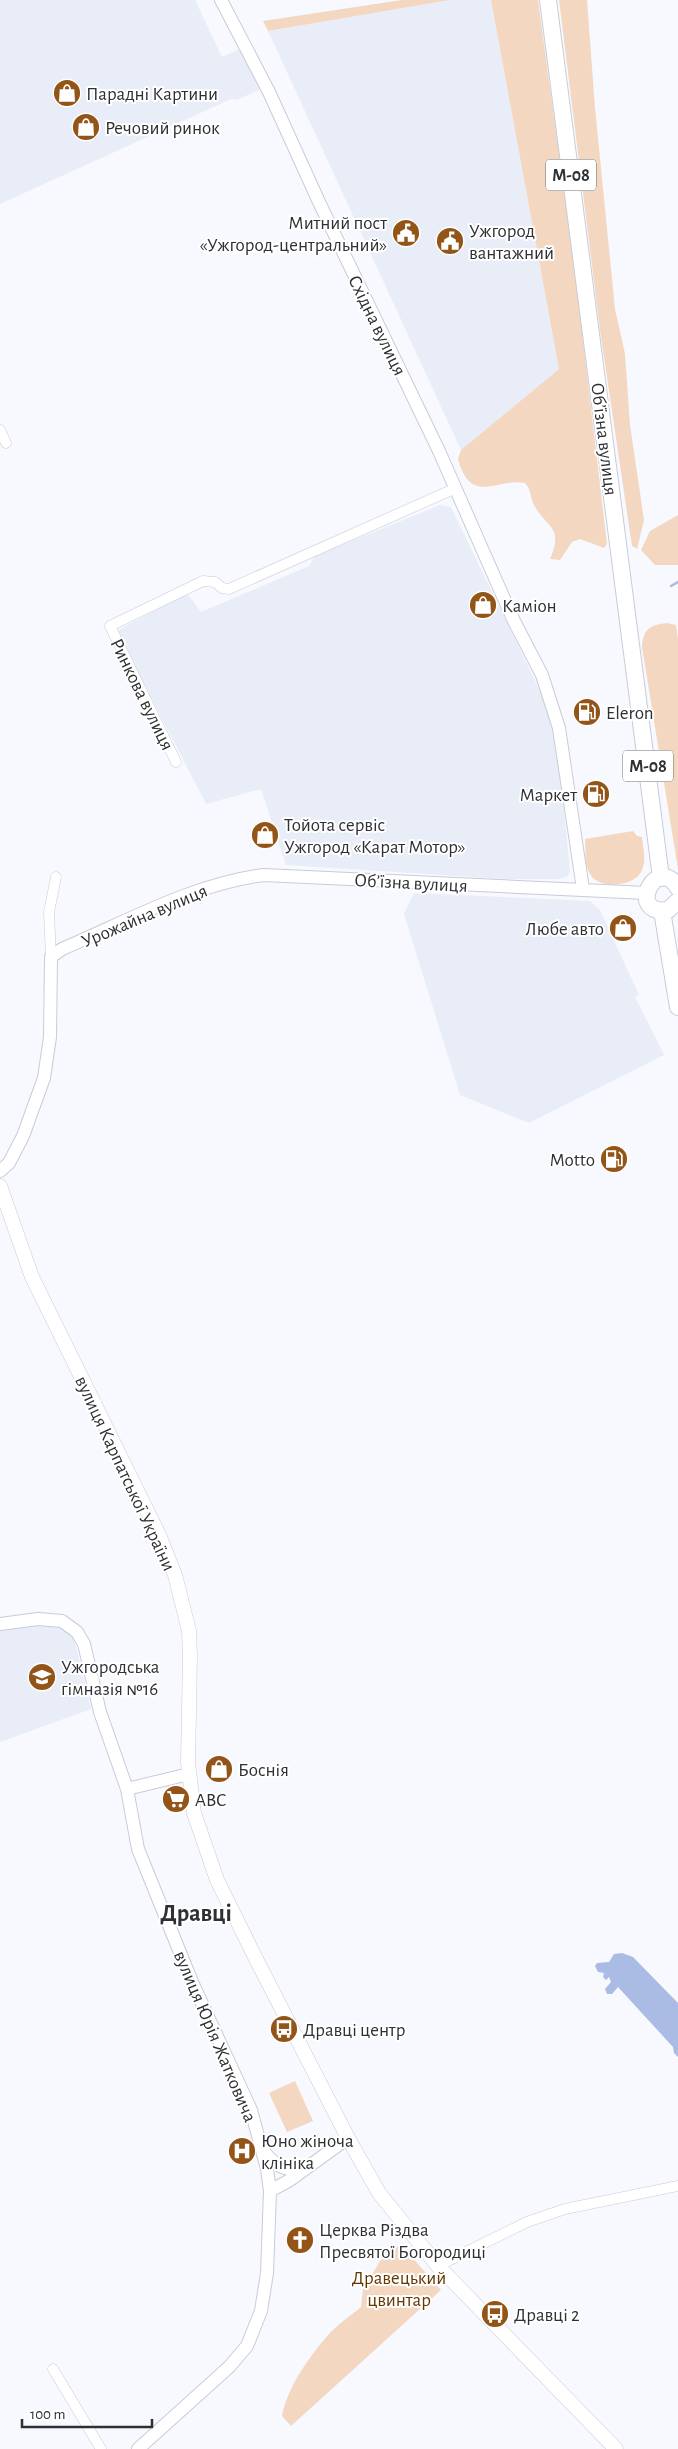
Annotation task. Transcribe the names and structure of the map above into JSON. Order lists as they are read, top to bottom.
{
  "streets": {
    "highway": ["М-08", "Обʼїзна вулиця"],
    "main road": ["вулиця Карпатської України"],
    "street": [
      "Східна вулиця",
      "Ринкова вулиця",
      "Урожайна вулиця",
      "вулиця Юрія Жатковича"
    ]
  },
  "crossings": [
    ["Східна вулиця", "Обʼїзна вулиця"],
    ["Східна вулиця", "Ринкова вулиця"],
    ["Обʼїзна вулиця", "Урожайна вулиця"]
  ],
  "districts": ["Дравці"],
  "parks": ["Дравецький цвинтар"],
  "places": {
    "shop": [
      "Парадні Картини",
      "Речовий ринок",
      "Каміон",
      "Тойота сервіс Ужгород «Карат Мотор»",
      "Любе авто",
      "Боснія"
    ],
    "public building": ["Митний пост «Ужгород-центральний»", "Ужгород вантажний"],
    "fuel station": ["Eleron", "Маркет", "Motto"],
    "school or university": ["Ужгородська гімназія №16"],
    "supermarket": ["ABC"],
    "bus stop": ["Дравці центр", "Дравці 2"],
    "hospital": ["Юно жіноча клініка"],
    "church": ["Церква Різдва Пресвятої Богородиці"]
  },
  "scale_bar": "100 m"
}
